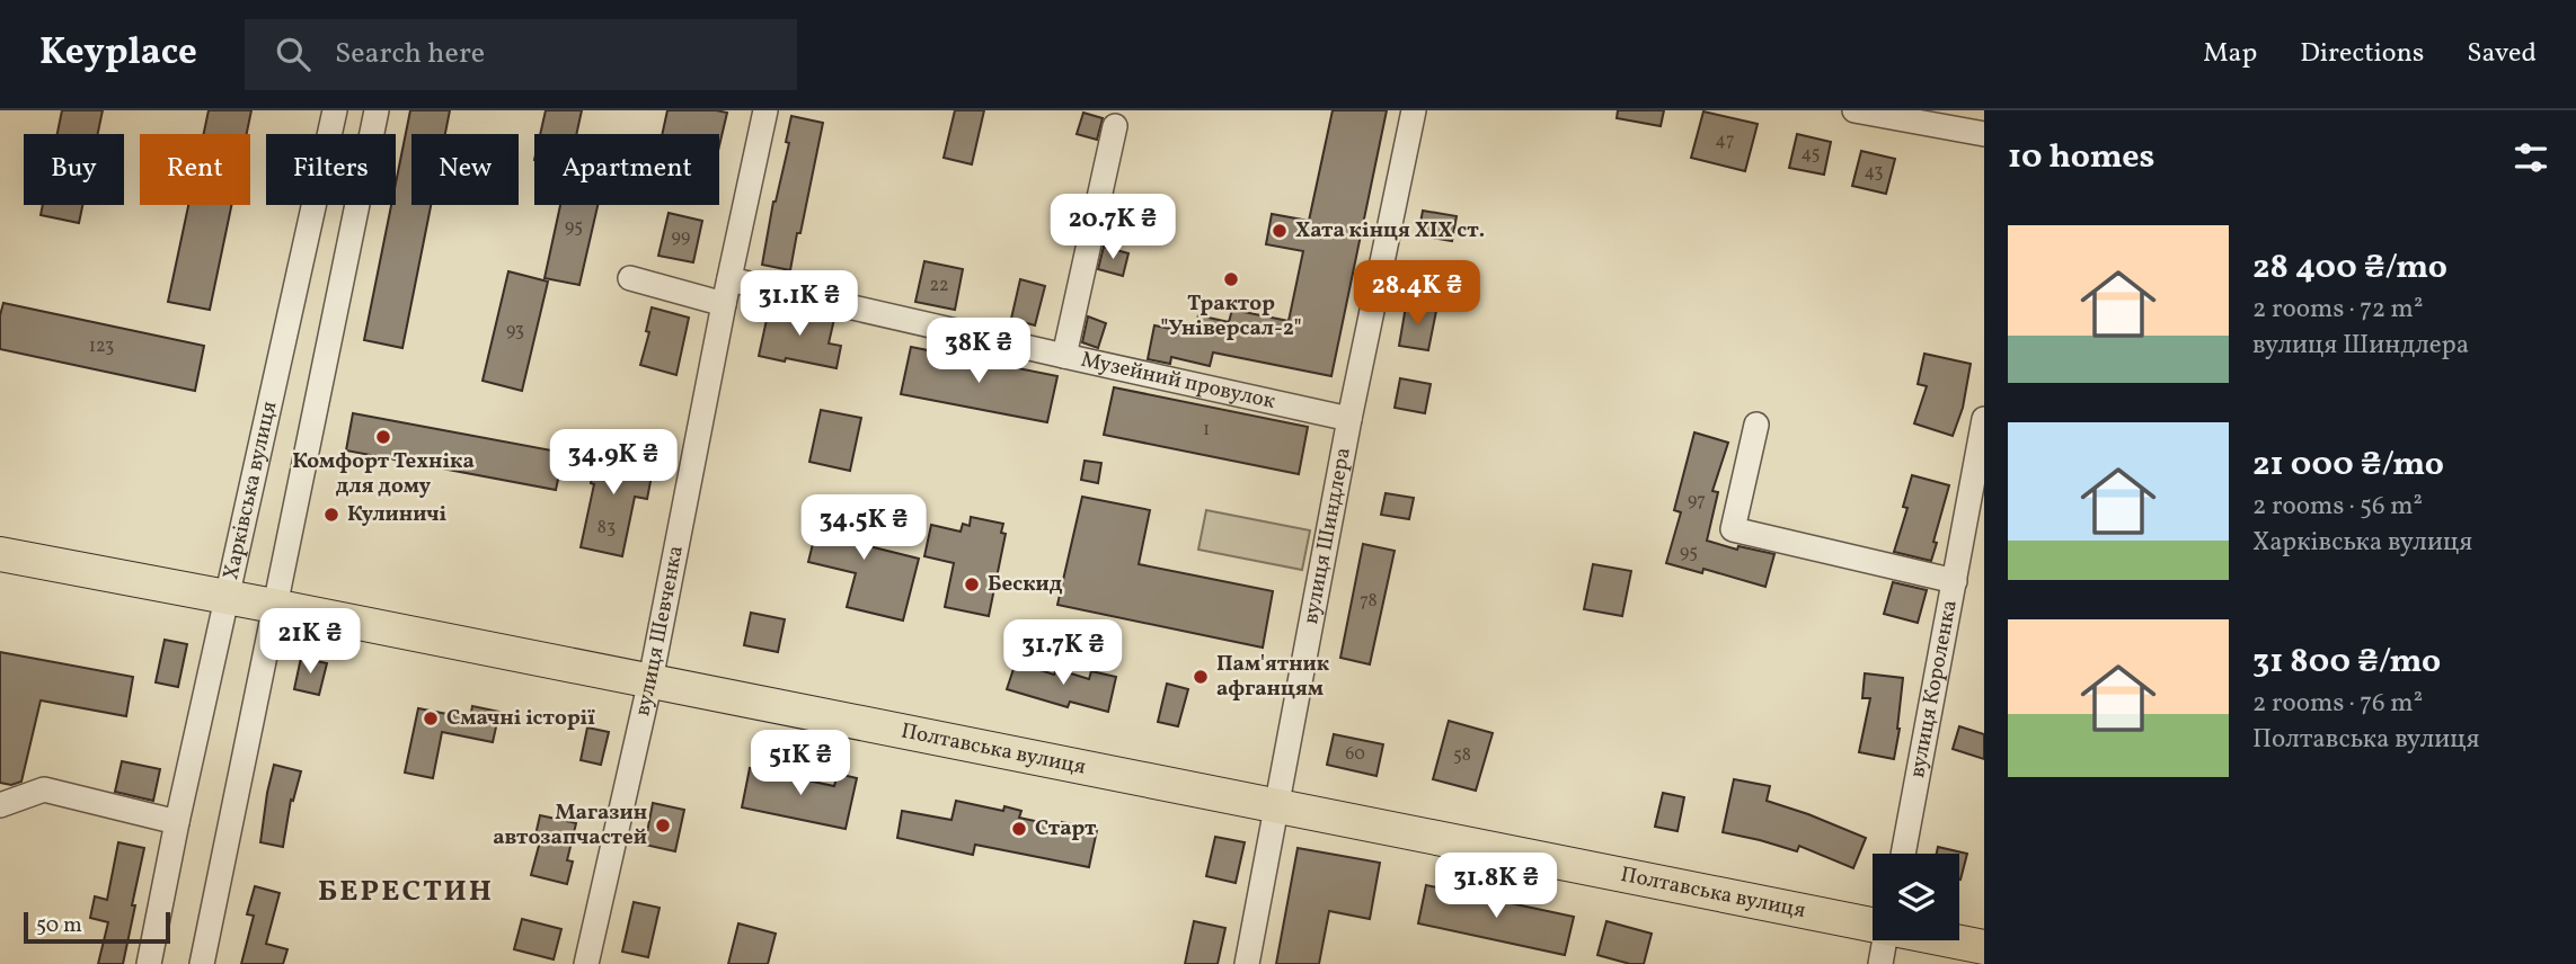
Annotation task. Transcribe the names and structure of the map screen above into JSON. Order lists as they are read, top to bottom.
{
  "streets": {
    "highway": ["Полтавська вулиця"],
    "street": [
      "Музейний провулок",
      "Харківська вулиця",
      "вулиця Шиндлера",
      "вулиця Шевченка",
      "вулиця Короленка"
    ]
  },
  "crossings": [
    ["Музейний провулок", "вулиця Шиндлера"],
    ["Музейний провулок", "вулиця Шевченка"],
    ["Харківська вулиця", "Полтавська вулиця"],
    ["вулиця Шиндлера", "Полтавська вулиця"],
    ["вулиця Шевченка", "Полтавська вулиця"]
  ],
  "districts": ["БЕРЕСТИН"],
  "places": [
    "Хата кінця XIX ст.",
    "Трактор \"Універсал-2\"",
    "Комфорт Техніка для дому",
    "Кулиничі",
    "Бескид",
    "Пам'ятник афганцям",
    "Смачні історії",
    "Магазин автозапчастей",
    "Старт"
  ],
  "house_numbers": [
    "47",
    "45",
    "43",
    "95",
    "99",
    "22",
    "93",
    "123",
    "1",
    "97",
    "83",
    "95",
    "78",
    "60",
    "58"
  ],
  "scale_bar": "50 m",
  "page": {
    "header": "Keyplace",
    "search": "Search here",
    "nav": ["Map", "Directions", "Saved"],
    "heading": "10 homes",
    "chip": [
      "Buy",
      "Rent",
      "Filters",
      "New",
      "Apartment"
    ],
    "price": [
      "20.7K ₴",
      "28.4K ₴",
      "31.1K ₴",
      "38K ₴",
      "34.9K ₴",
      "34.5K ₴",
      "21K ₴",
      "31.7K ₴",
      "51K ₴",
      "31.8K ₴"
    ],
    "list": [
      {
        "name": "28 400 ₴/mo",
        "note": "2 rooms · 72 m² · вулиця Шиндлера"
      },
      {
        "name": "21 000 ₴/mo",
        "note": "2 rooms · 56 m² · Харківська вулиця"
      },
      {
        "name": "31 800 ₴/mo",
        "note": "2 rooms · 76 m² · Полтавська вулиця"
      }
    ],
    "scale": "50 m"
  }
}
